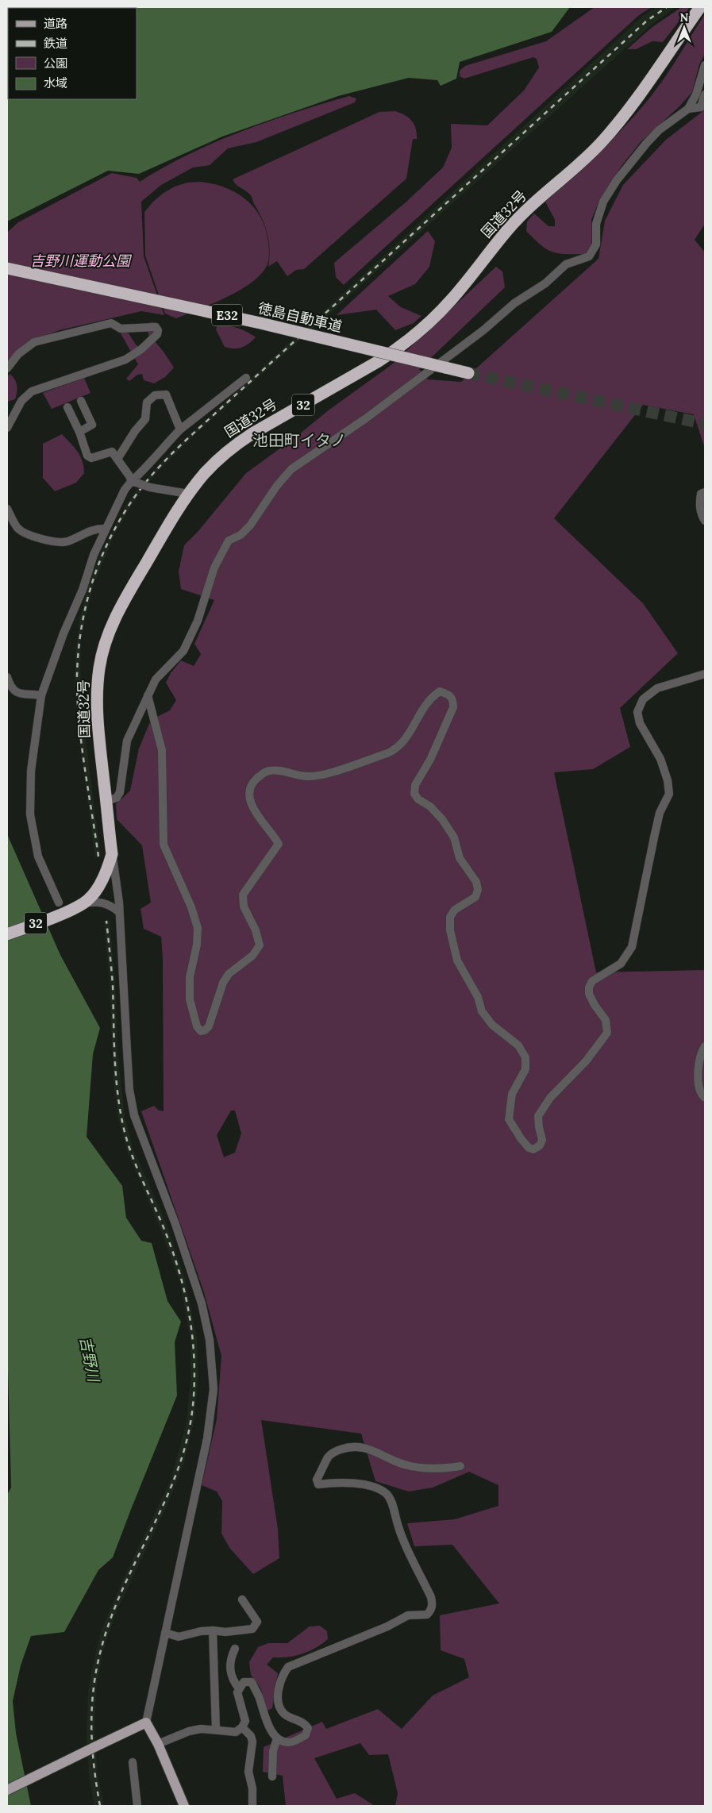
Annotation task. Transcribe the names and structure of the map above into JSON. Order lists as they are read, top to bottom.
{
  "streets": {
    "highway": [
      "国道32号",
      "E32",
      "徳島自動車道",
      "32"
    ]
  },
  "districts": ["池田町イタノ"],
  "water": ["吉野川"],
  "parks": ["吉野川運動公園"],
  "legend": [
    "道路",
    "鉄道",
    "公園",
    "水域"
  ],
  "north": "top"
}
